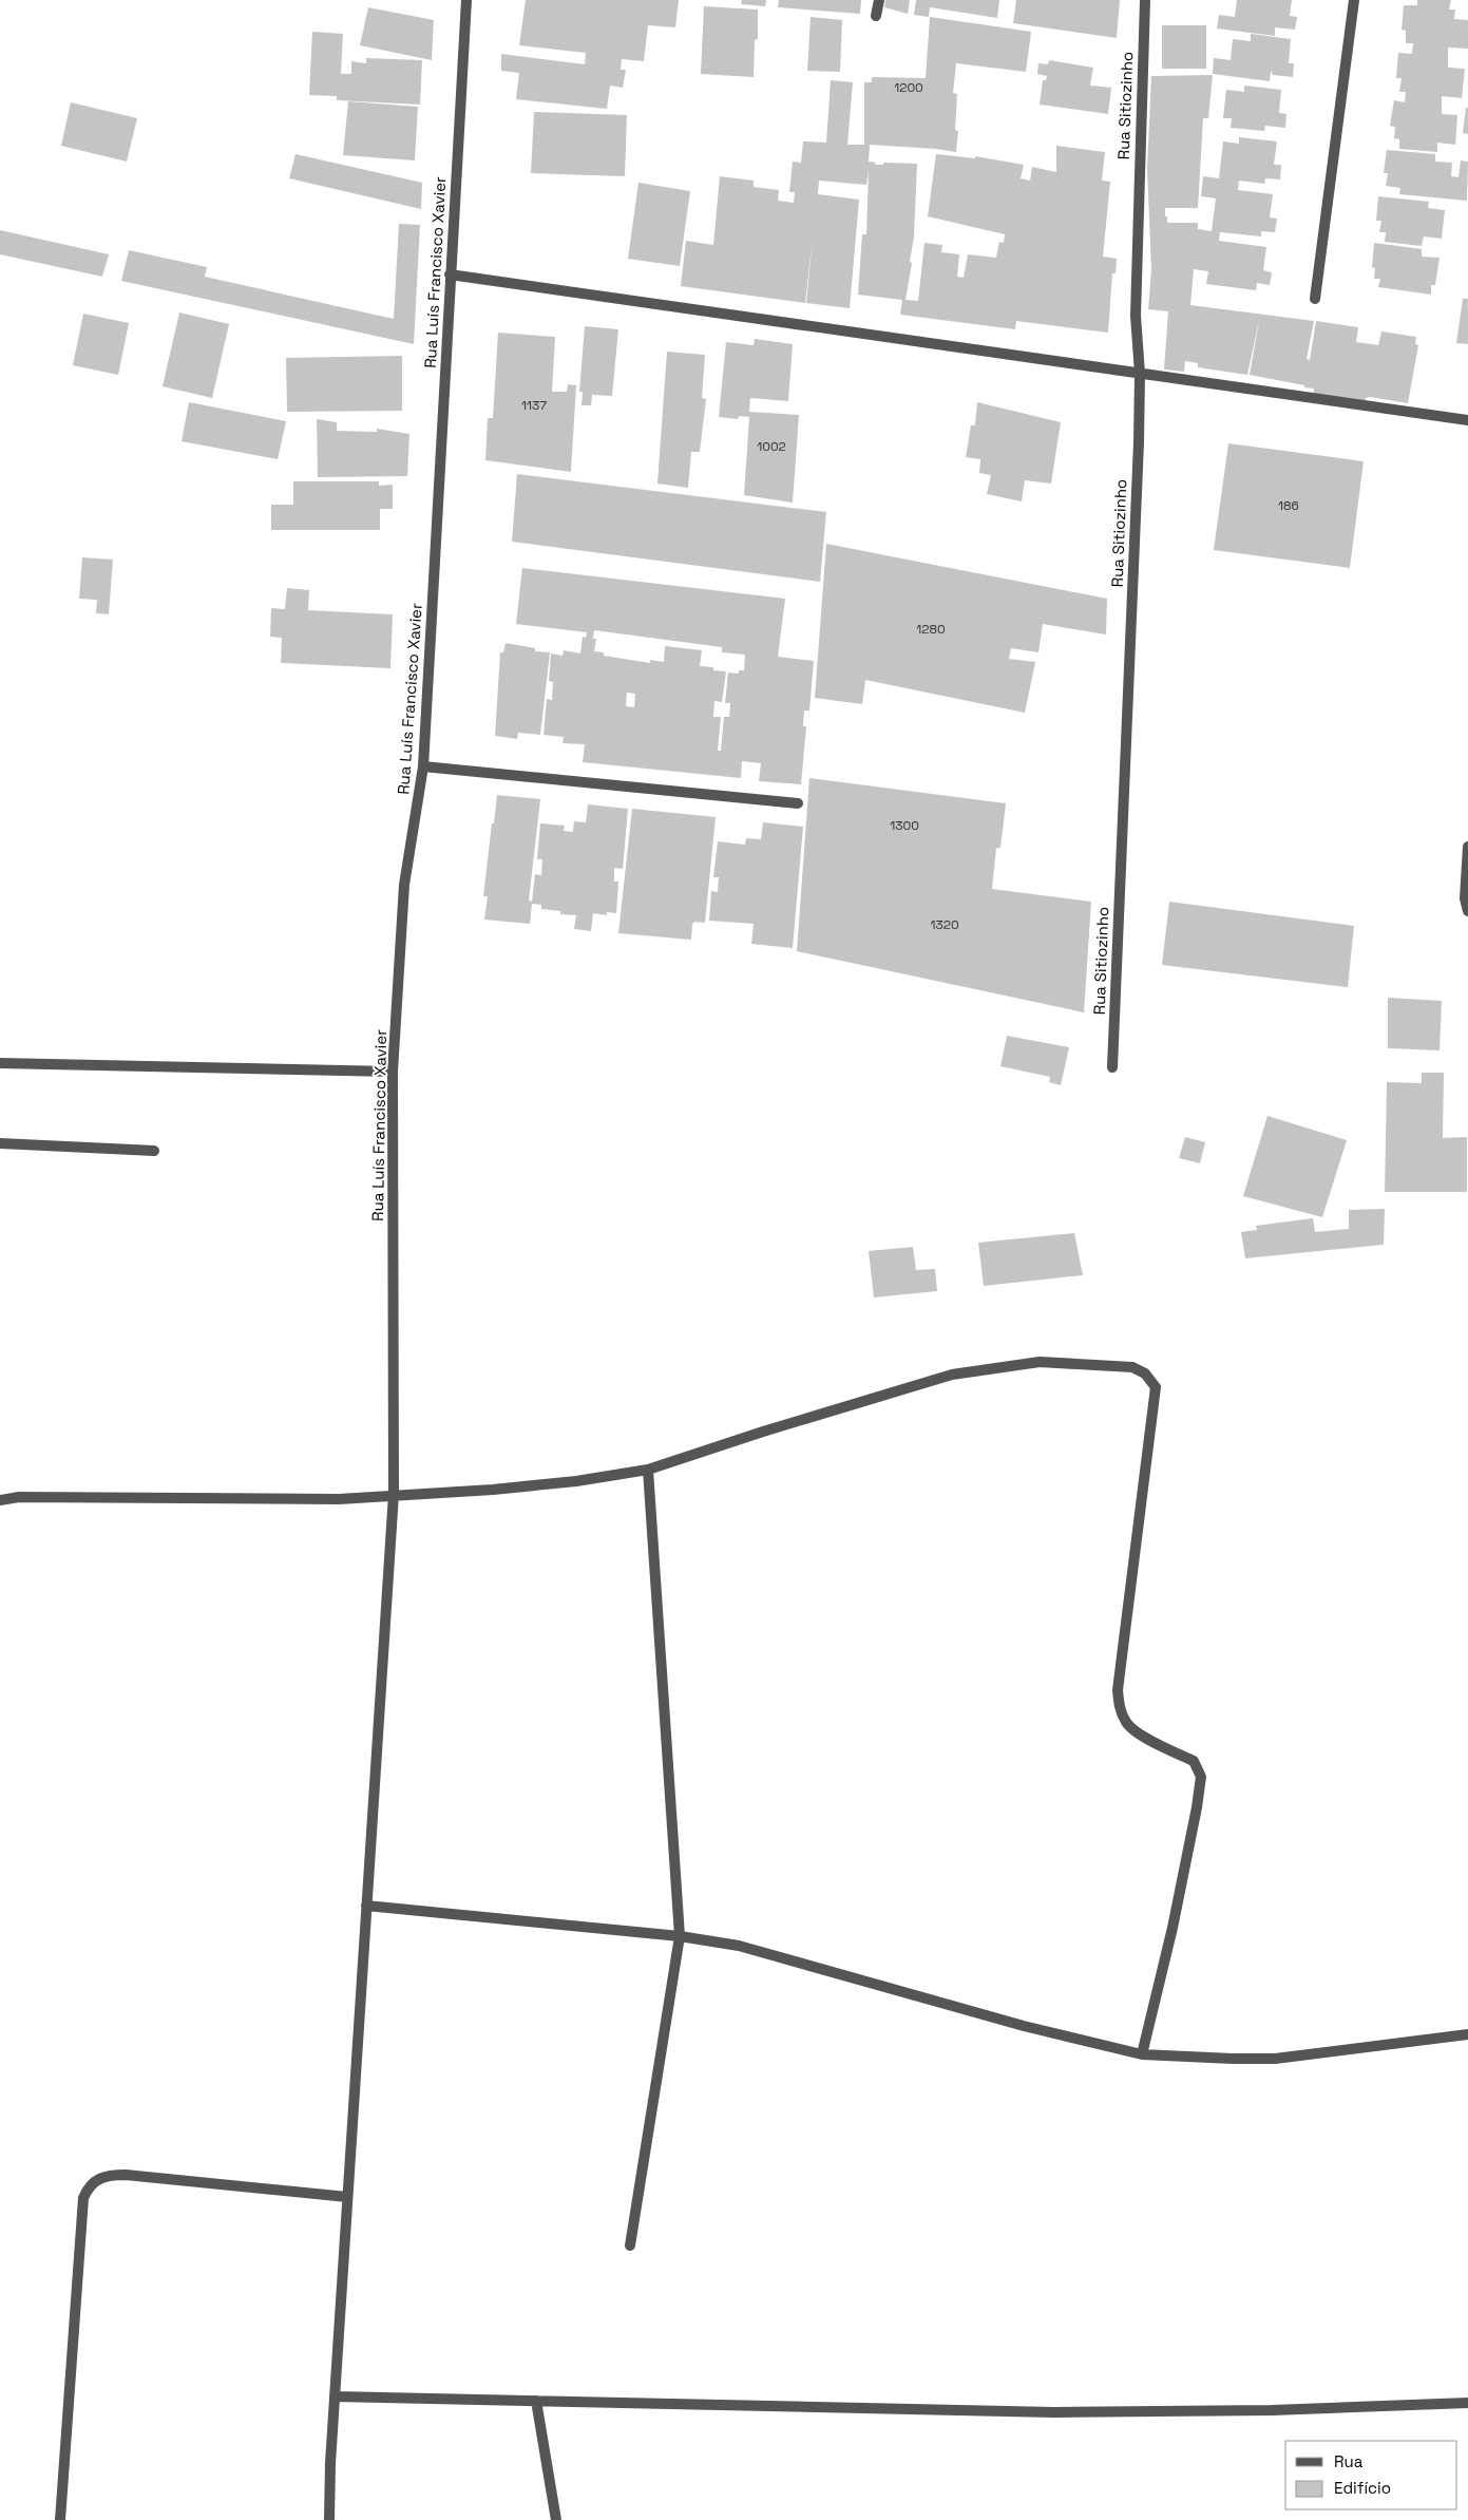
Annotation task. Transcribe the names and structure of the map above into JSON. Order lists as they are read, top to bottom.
{
  "streets": {
    "street": ["Rua Sitiozinho", "Rua Luís Francisco Xavier"]
  },
  "house_numbers": [
    "1200",
    "1137",
    "1002",
    "186",
    "1280",
    "1300",
    "1320"
  ],
  "legend": ["Rua", "Edifício"]
}
